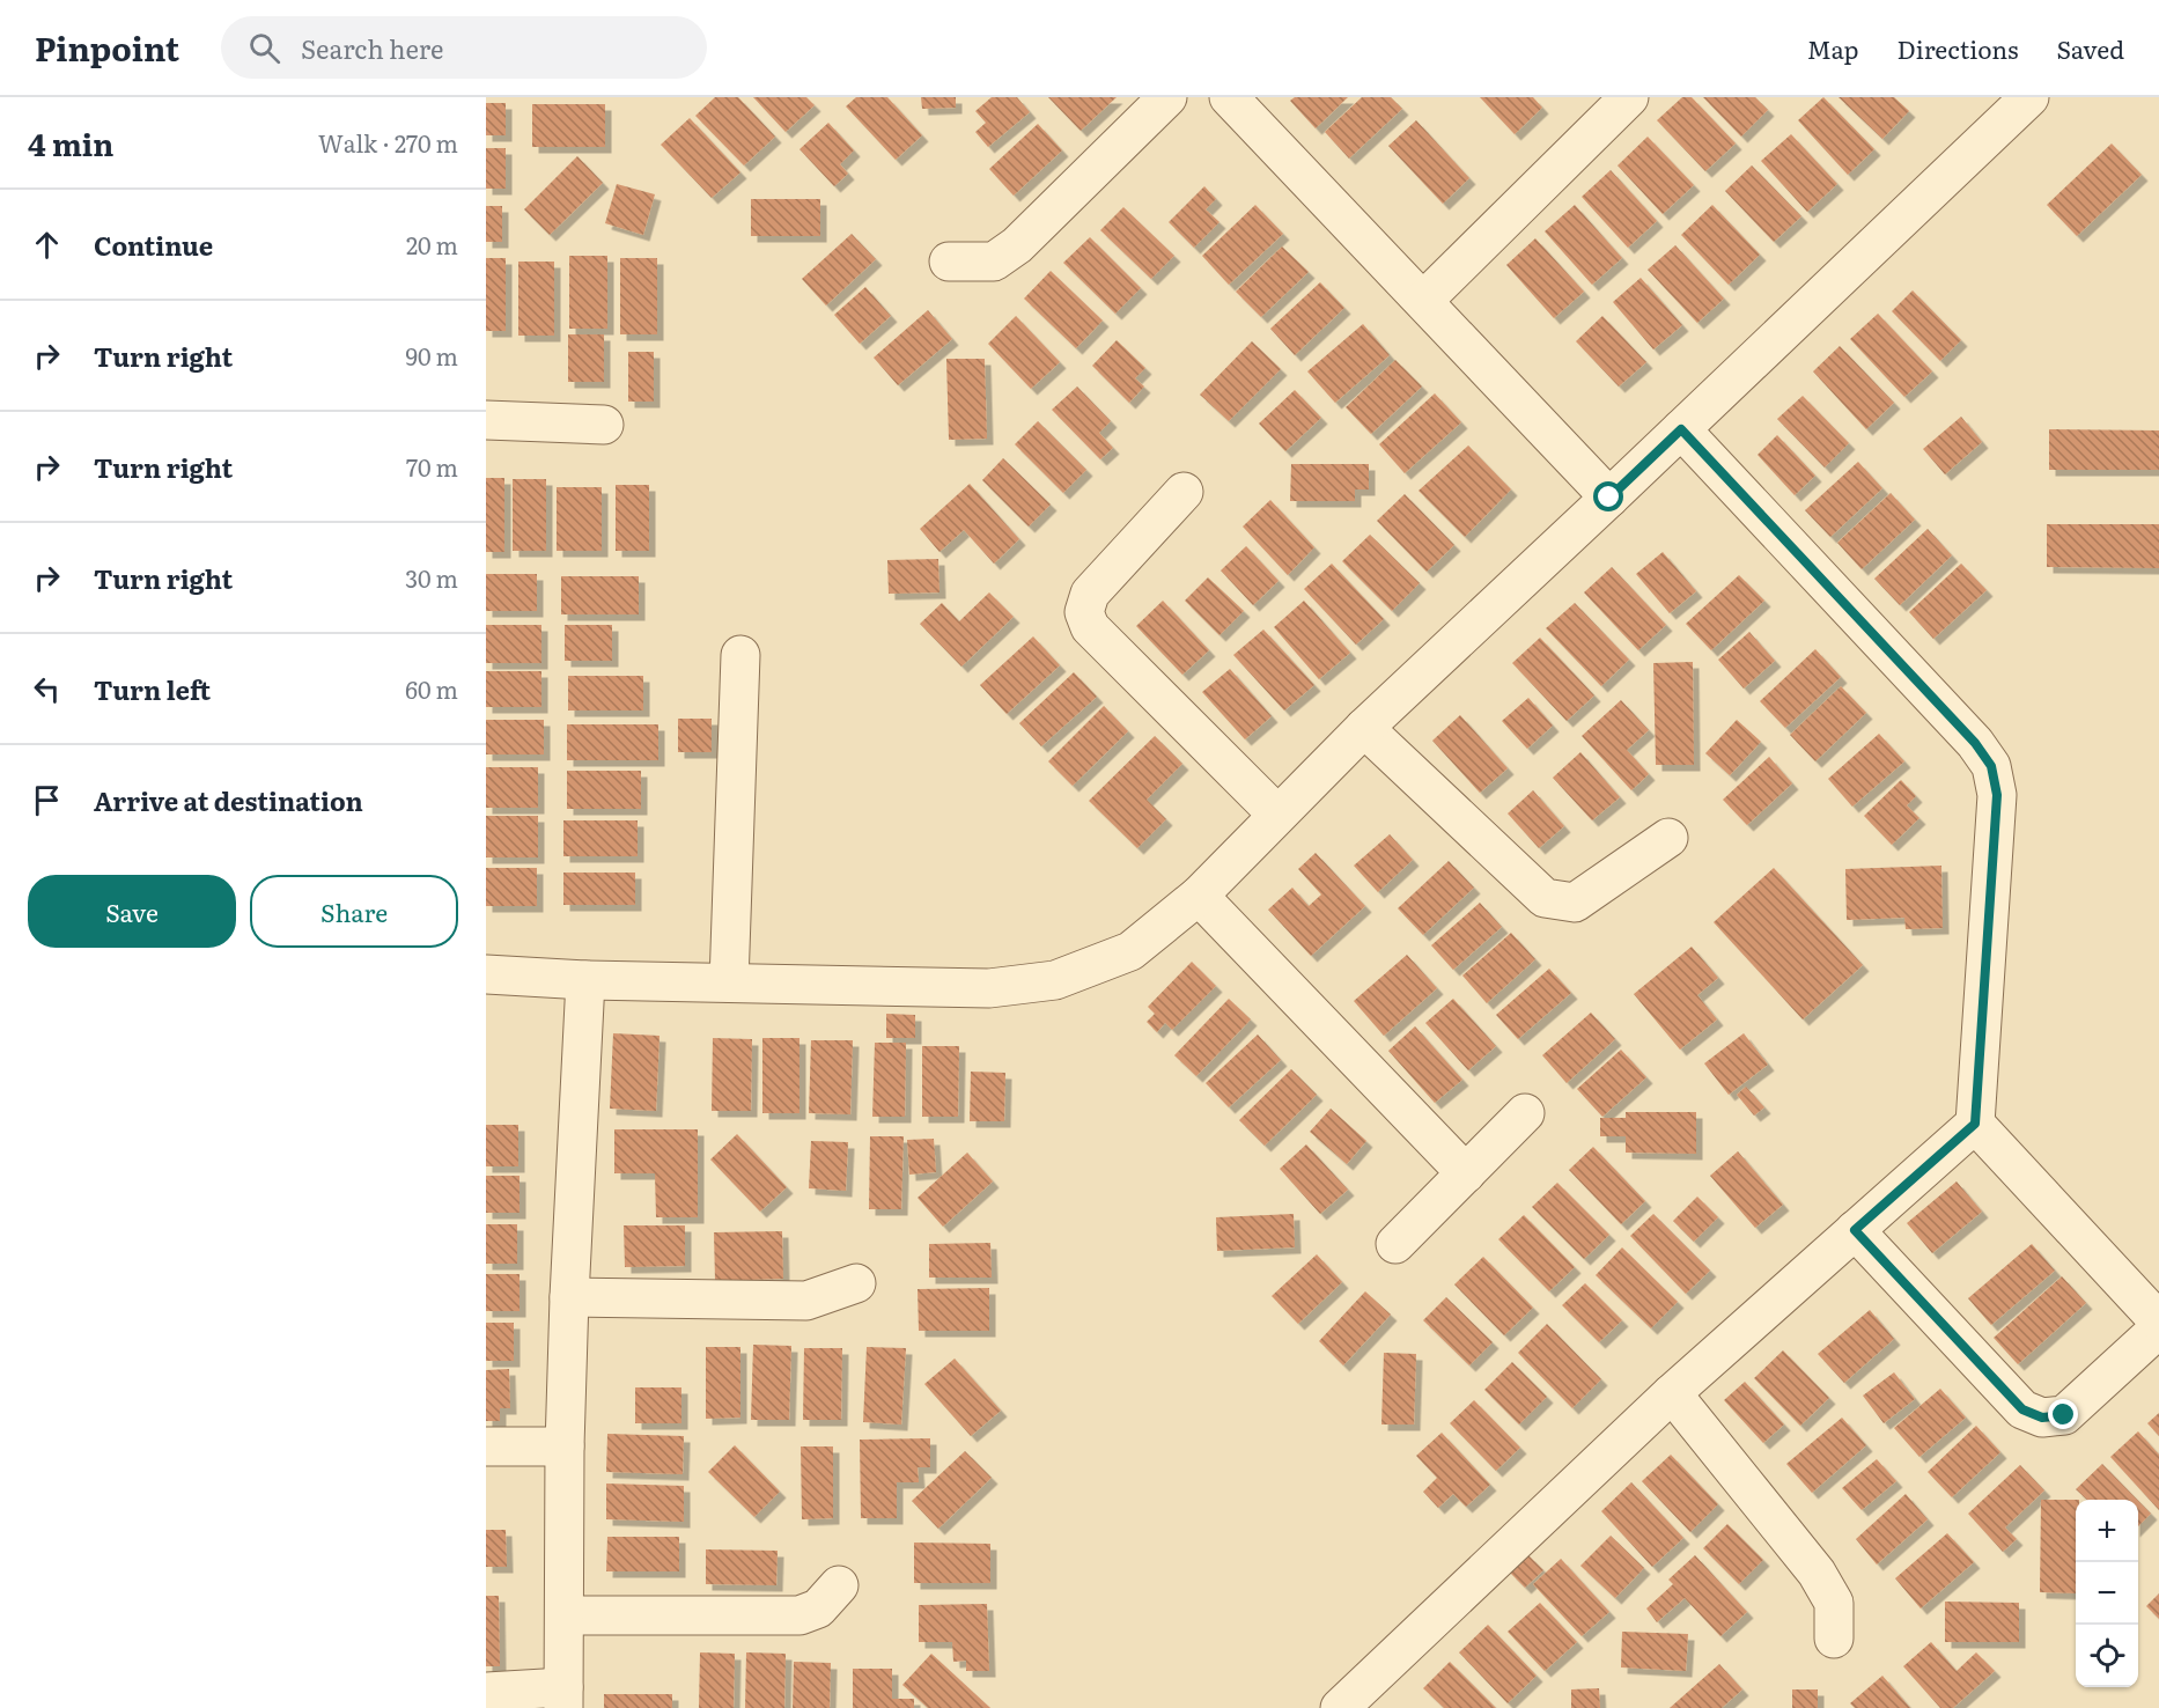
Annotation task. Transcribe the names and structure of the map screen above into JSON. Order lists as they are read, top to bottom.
{
  "page": {
    "header": "Pinpoint",
    "search": "Search here",
    "nav": ["Map", "Directions", "Saved"],
    "heading": ["4 min", "Walk · 270 m"],
    "list": [
      ["Continue", "20 m"],
      ["Turn right", "90 m"],
      ["Turn right", "70 m"],
      ["Turn right", "30 m"],
      ["Turn left", "60 m"],
      "Arrive at destination"
    ],
    "buttons": ["Save", "Share"],
    "map_buttons": ["+", "−"]
  }
}
